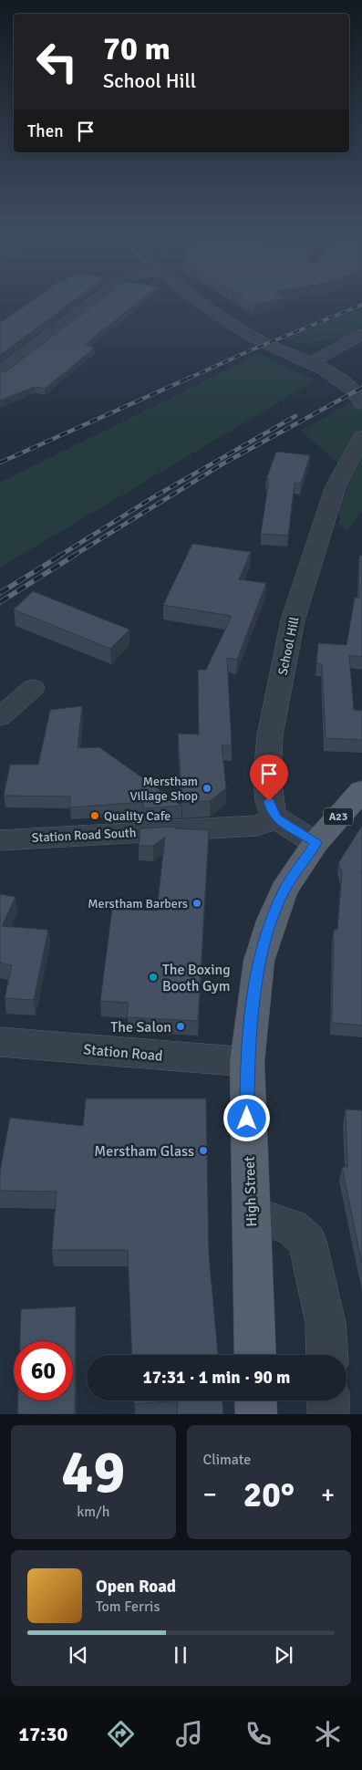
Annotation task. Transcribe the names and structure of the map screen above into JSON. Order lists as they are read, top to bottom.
{
  "streets": {
    "main road": ["A23", "High Street"],
    "street": ["School Hill", "Station Road South", "Station Road"]
  },
  "crossings": [
    ["School Hill", "Station Road South"],
    ["A23", "High Street"],
    ["Station Road", "High Street"]
  ],
  "places": [
    "Merstham Village Shop",
    "Quality Cafe",
    "Merstham Barbers",
    "The Boxing Booth Gym",
    "The Salon",
    "Merstham Glass"
  ],
  "page": {
    "turn": ["70 m", "School Hill"],
    "then": "Then",
    "limit": "60",
    "trip": "17:31 · 1 min · 90 m",
    "tile": [
      ["49", "km/h"],
      "Climate"
    ],
    "heat": ["−", "20°", "+"],
    "song": ["Open Road", "Tom Ferris"],
    "tabs": "17:30"
  }
}
